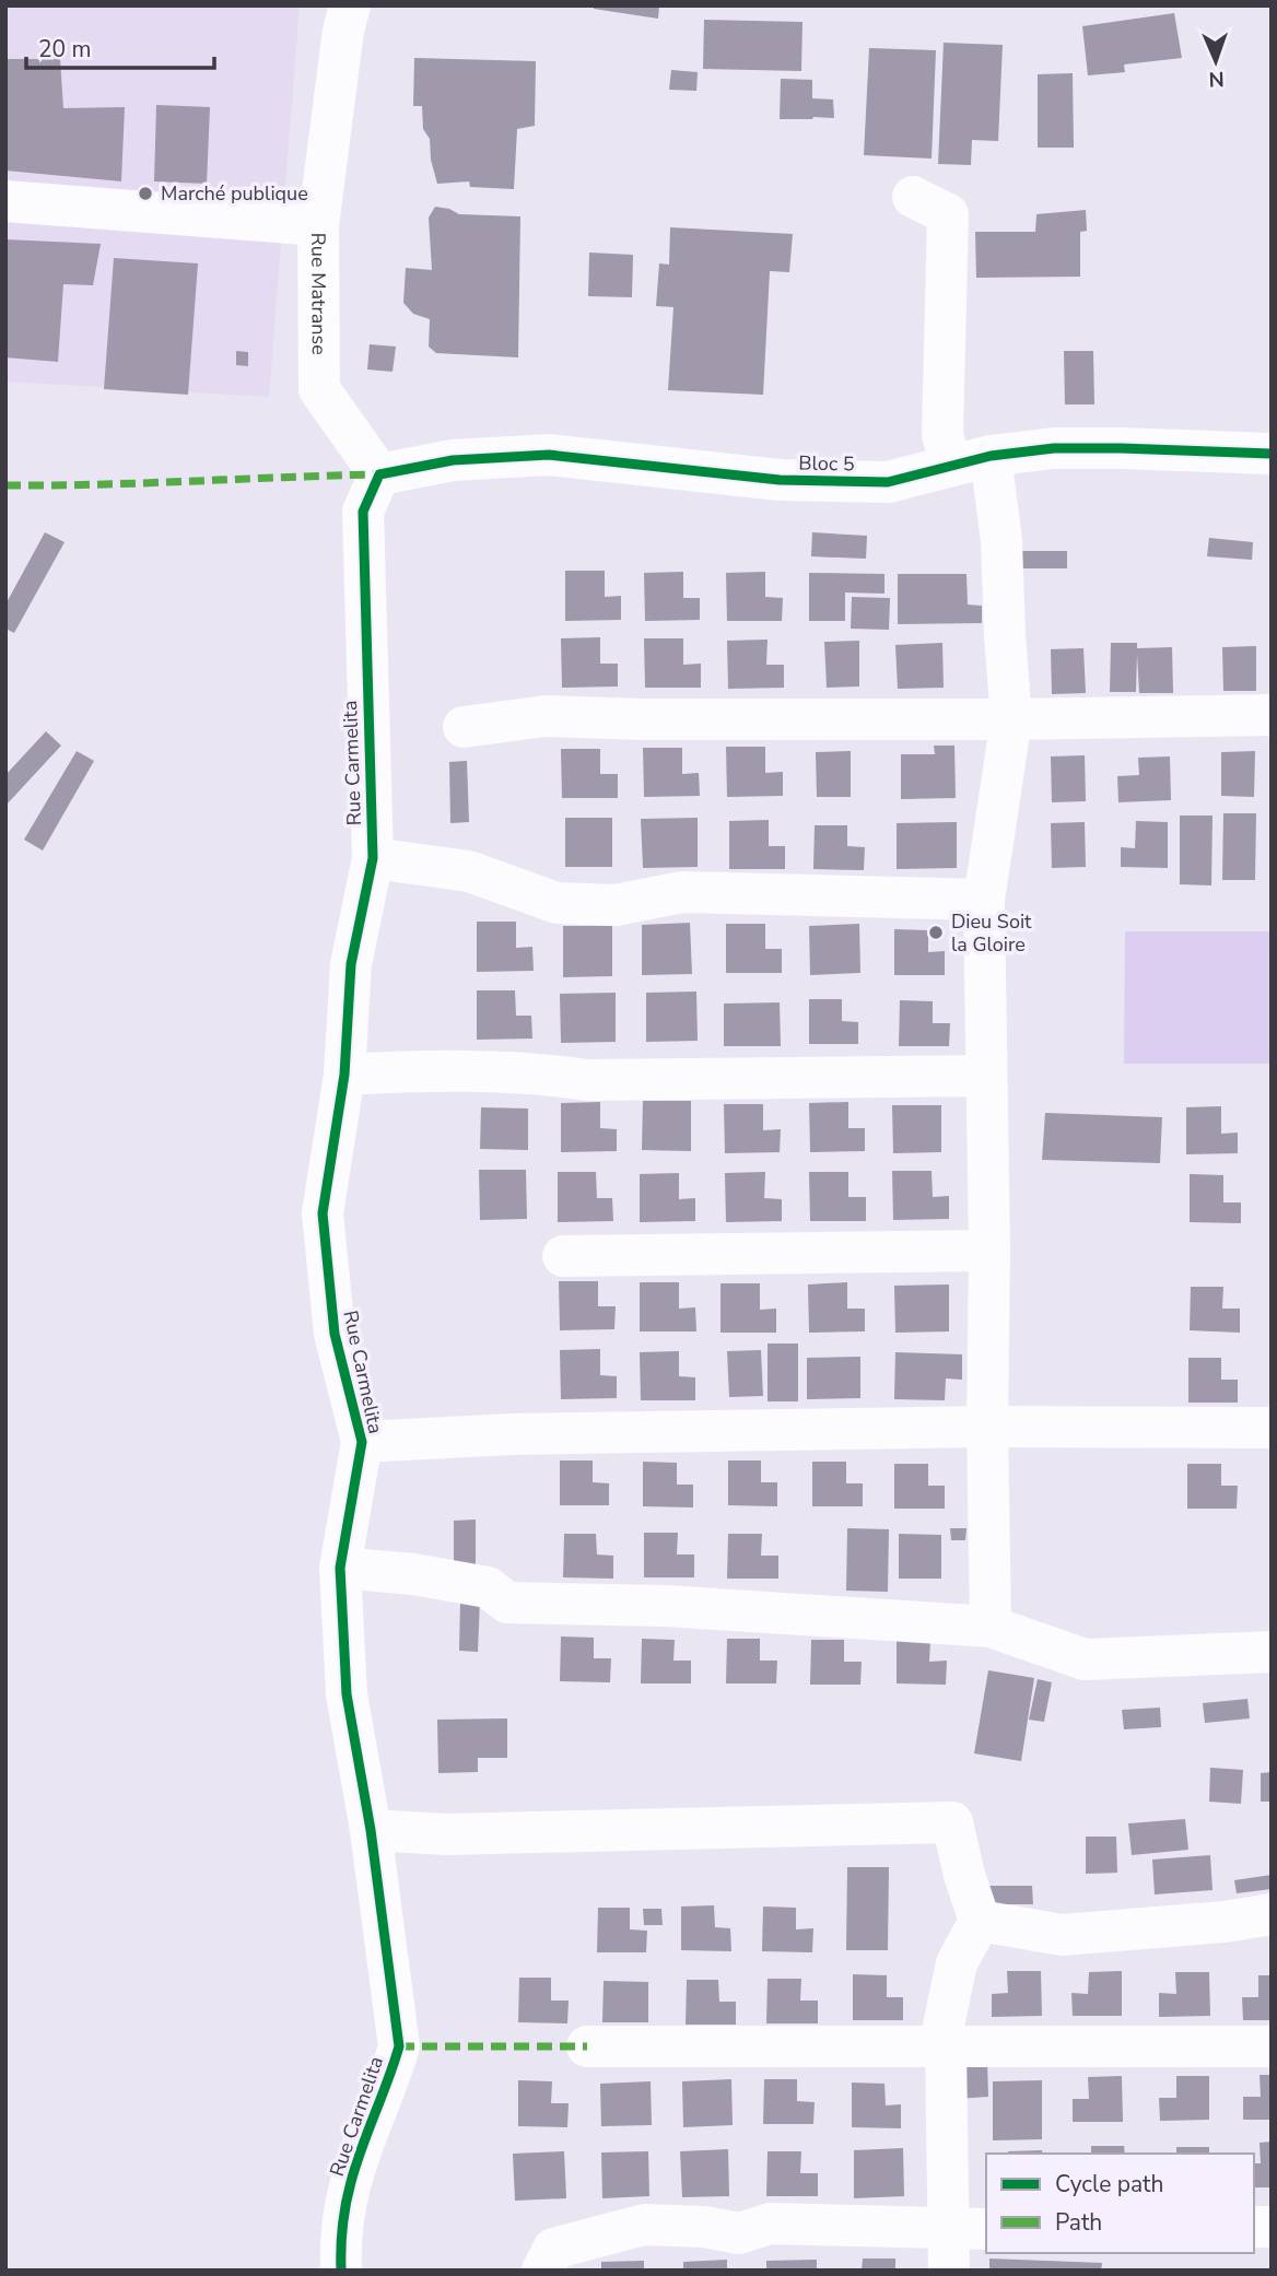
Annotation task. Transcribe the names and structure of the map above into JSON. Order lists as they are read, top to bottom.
{
  "streets": {
    "street": ["Rue Matranse", "Bloc 5", "Rue Carmelita"]
  },
  "crossings": [
    ["Rue Matranse", "Bloc 5"],
    ["Rue Matranse", "Rue Carmelita"],
    ["Bloc 5", "Rue Carmelita"]
  ],
  "places": ["Marché publique", "Dieu Soit la Gloire"],
  "legend": ["Cycle path", "Path"],
  "scale_bar": "20 m",
  "north": "bottom"
}
